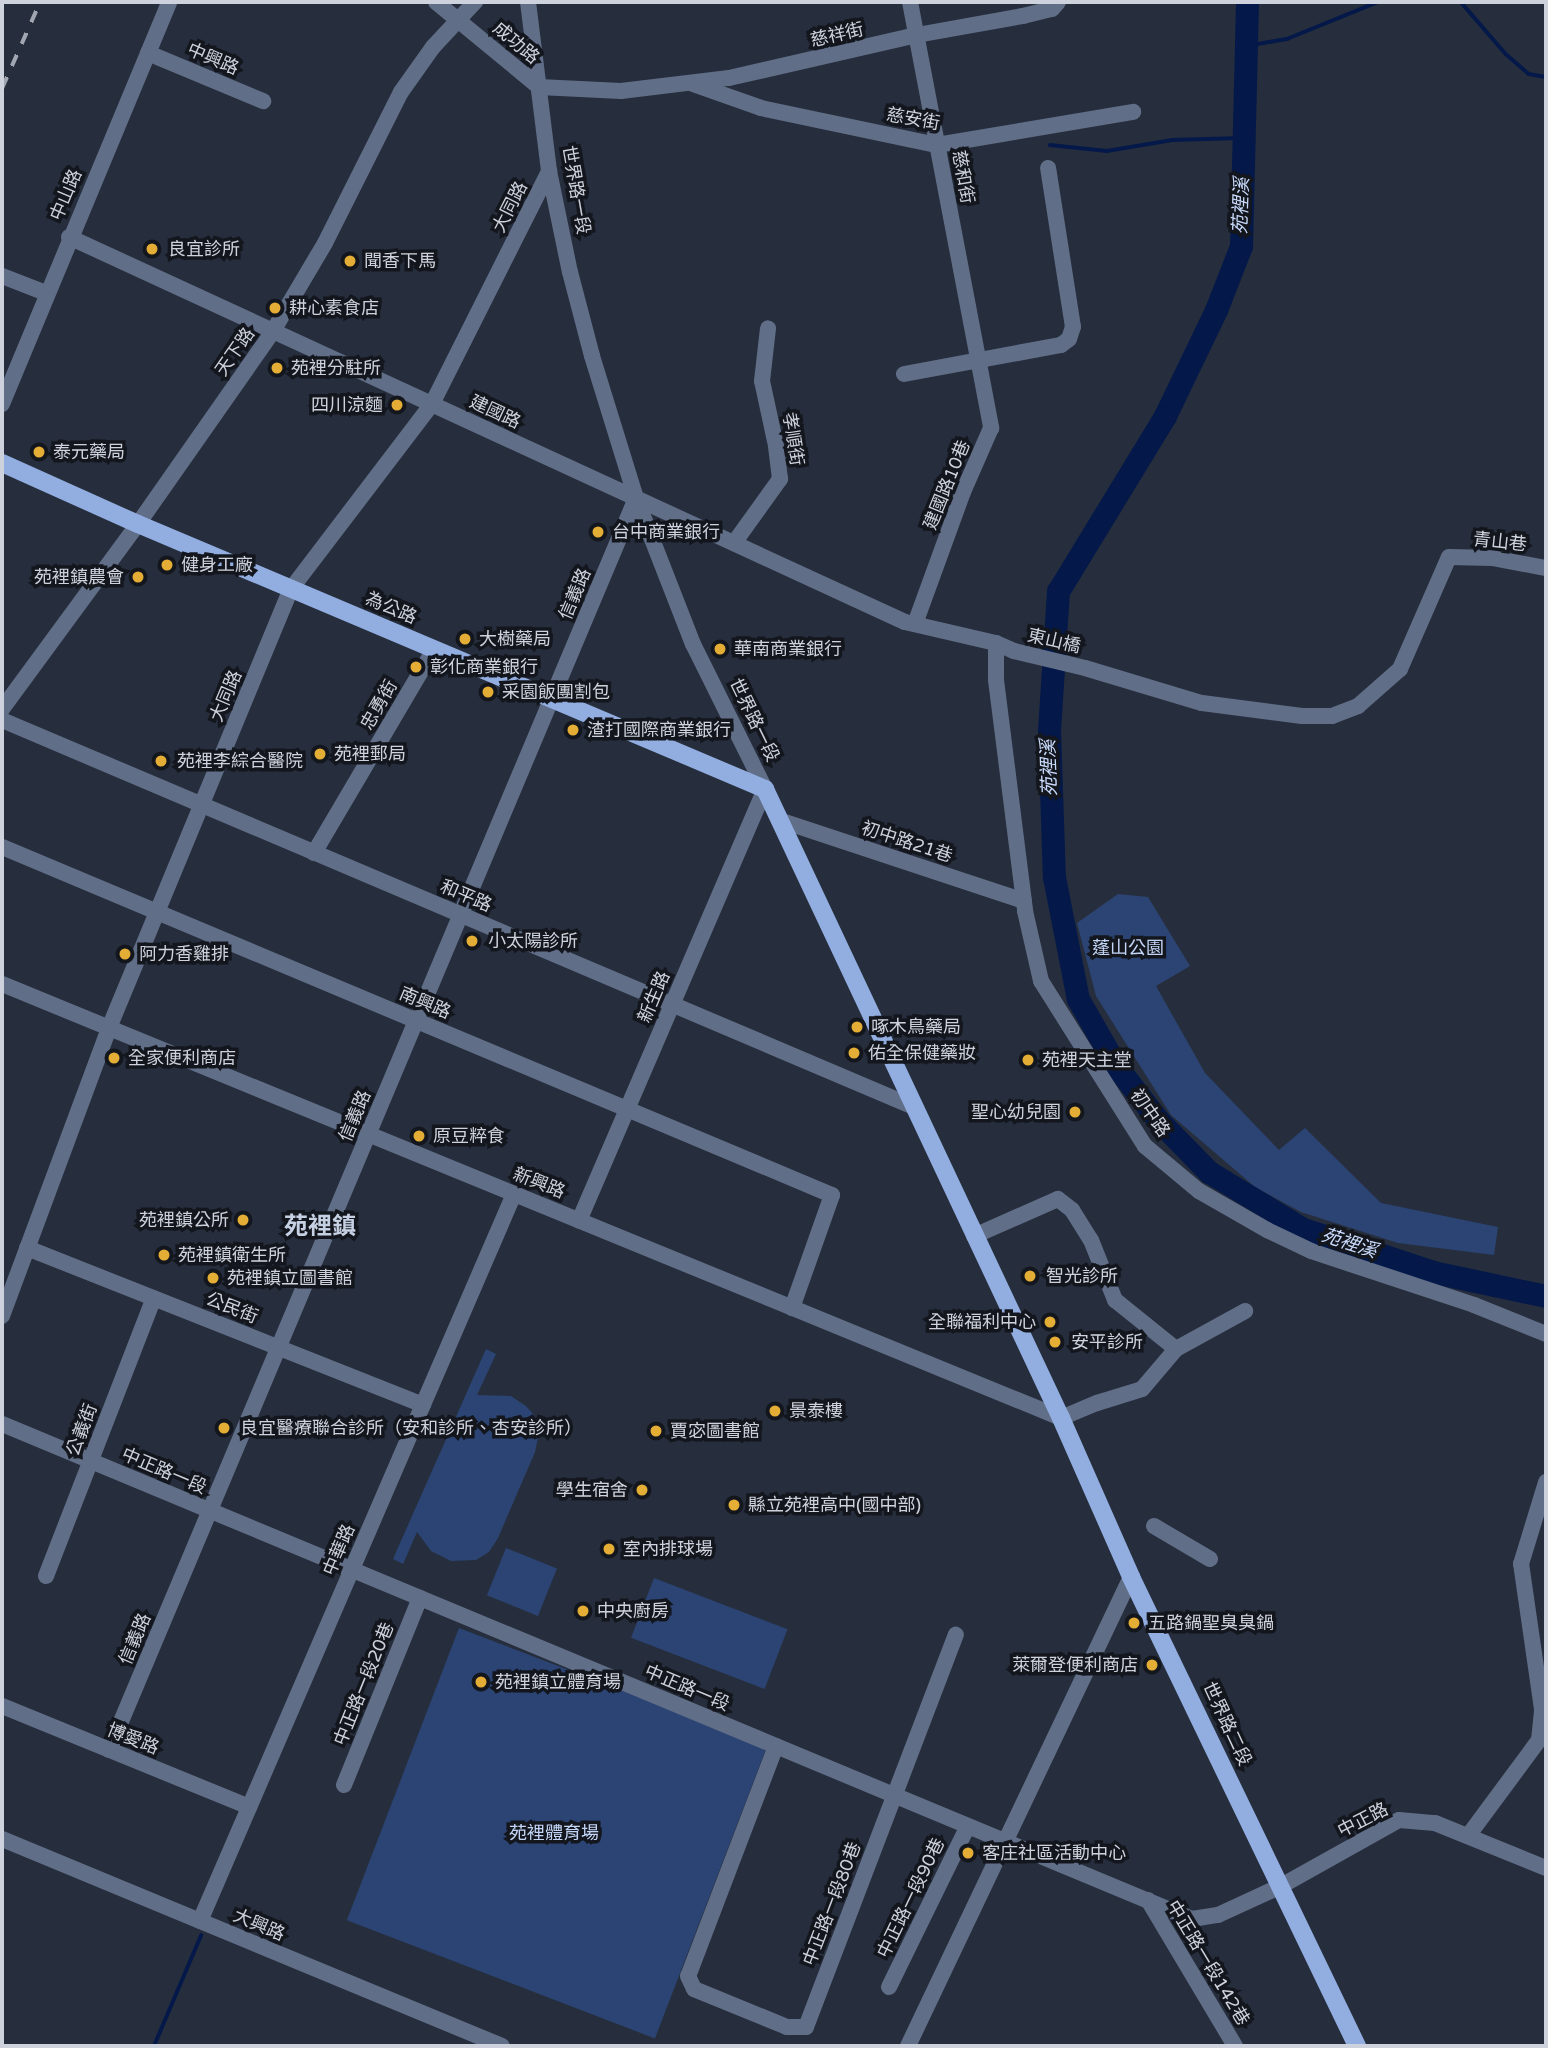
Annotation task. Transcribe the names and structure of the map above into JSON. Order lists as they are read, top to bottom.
{
  "streets": {
    "main road": ["世界路一段", "為公路", "世界路二段"],
    "street": [
      "慈祥街",
      "成功路",
      "中興路",
      "慈安街",
      "慈和街",
      "中山路",
      "大同路",
      "天下路",
      "建國路",
      "孝順街",
      "建國路10巷",
      "青山巷",
      "信義路",
      "東山橋",
      "忠勇街",
      "初中路21巷",
      "和平路",
      "新生路",
      "南興路",
      "初中路",
      "新興路",
      "公民街",
      "公義街",
      "中正路一段",
      "中華路",
      "中正路一段20巷",
      "博愛路",
      "中正路",
      "中正路一段90巷",
      "中正路一段80巷",
      "大興路",
      "中正路一段142巷"
    ]
  },
  "crossings": [
    ["慈祥街", "成功路"],
    ["慈祥街", "慈安街"],
    ["慈祥街", "慈和街"],
    ["慈祥街", "世界路一段"],
    ["成功路", "世界路一段"],
    ["成功路", "天下路"],
    ["中興路", "中山路"],
    ["慈安街", "慈和街"],
    ["慈和街", "建國路10巷"],
    ["世界路一段", "大同路"],
    ["世界路一段", "建國路"],
    ["世界路一段", "信義路"],
    ["世界路一段", "為公路"],
    ["世界路一段", "初中路21巷"],
    ["世界路一段", "和平路"],
    ["世界路一段", "新生路"],
    ["世界路一段", "新興路"],
    ["世界路一段", "世界路二段"],
    ["中山路", "建國路"],
    ["大同路", "建國路"],
    ["大同路", "為公路"],
    ["大同路", "和平路"],
    ["大同路", "南興路"],
    ["大同路", "新興路"],
    ["大同路", "公民街"],
    ["天下路", "建國路"],
    ["天下路", "為公路"],
    ["建國路", "孝順街"],
    ["建國路", "建國路10巷"],
    ["建國路", "信義路"],
    ["建國路", "東山橋"],
    ["建國路", "初中路"],
    ["青山巷", "東山橋"],
    ["信義路", "為公路"],
    ["信義路", "和平路"],
    ["信義路", "南興路"],
    ["信義路", "新興路"],
    ["信義路", "公民街"],
    ["信義路", "中正路一段"],
    ["信義路", "博愛路"],
    ["為公路", "忠勇街"],
    ["為公路", "新生路"],
    ["東山橋", "初中路"],
    ["忠勇街", "和平路"],
    ["初中路21巷", "初中路"],
    ["和平路", "新生路"],
    ["新生路", "南興路"],
    ["新生路", "新興路"],
    ["南興路", "新興路"],
    ["新興路", "中華路"],
    ["新興路", "世界路二段"],
    ["公民街", "公義街"],
    ["公民街", "中華路"],
    ["公義街", "中正路一段"],
    ["中正路一段", "中華路"],
    ["中正路一段", "中正路一段20巷"],
    ["中正路一段", "世界路二段"],
    ["中正路一段", "中正路"],
    ["中正路一段", "中正路一段90巷"],
    ["中正路一段", "中正路一段80巷"],
    ["中正路一段", "中正路一段142巷"],
    ["中華路", "博愛路"],
    ["中華路", "大興路"],
    ["世界路二段", "中正路"]
  ],
  "districts": ["苑裡鎮"],
  "water": ["苑裡溪"],
  "parks": ["蓬山公園", "苑裡體育場"],
  "places": [
    "良宜診所",
    "聞香下馬",
    "耕心素食店",
    "苑裡分駐所",
    "四川涼麵",
    "泰元藥局",
    "台中商業銀行",
    "健身工廠",
    "苑裡鎮農會",
    "大樹藥局",
    "華南商業銀行",
    "彰化商業銀行",
    "采園飯團割包",
    "渣打國際商業銀行",
    "苑裡郵局",
    "苑裡李綜合醫院",
    "小太陽診所",
    "阿力香雞排",
    "啄木鳥藥局",
    "佑全保健藥妝",
    "全家便利商店",
    "苑裡天主堂",
    "聖心幼兒園",
    "原豆粹食",
    "苑裡鎮公所",
    "苑裡鎮衛生所",
    "智光診所",
    "苑裡鎮立圖書館",
    "全聯福利中心",
    "安平診所",
    "景泰樓",
    "良宜醫療聯合診所（安和診所、杏安診所）",
    "賈宓圖書館",
    "學生宿舍",
    "縣立苑裡高中(國中部)",
    "室內排球場",
    "中央廚房",
    "五路鍋聖臭臭鍋",
    "萊爾登便利商店",
    "苑裡鎮立體育場",
    "客庄社區活動中心"
  ]
}
